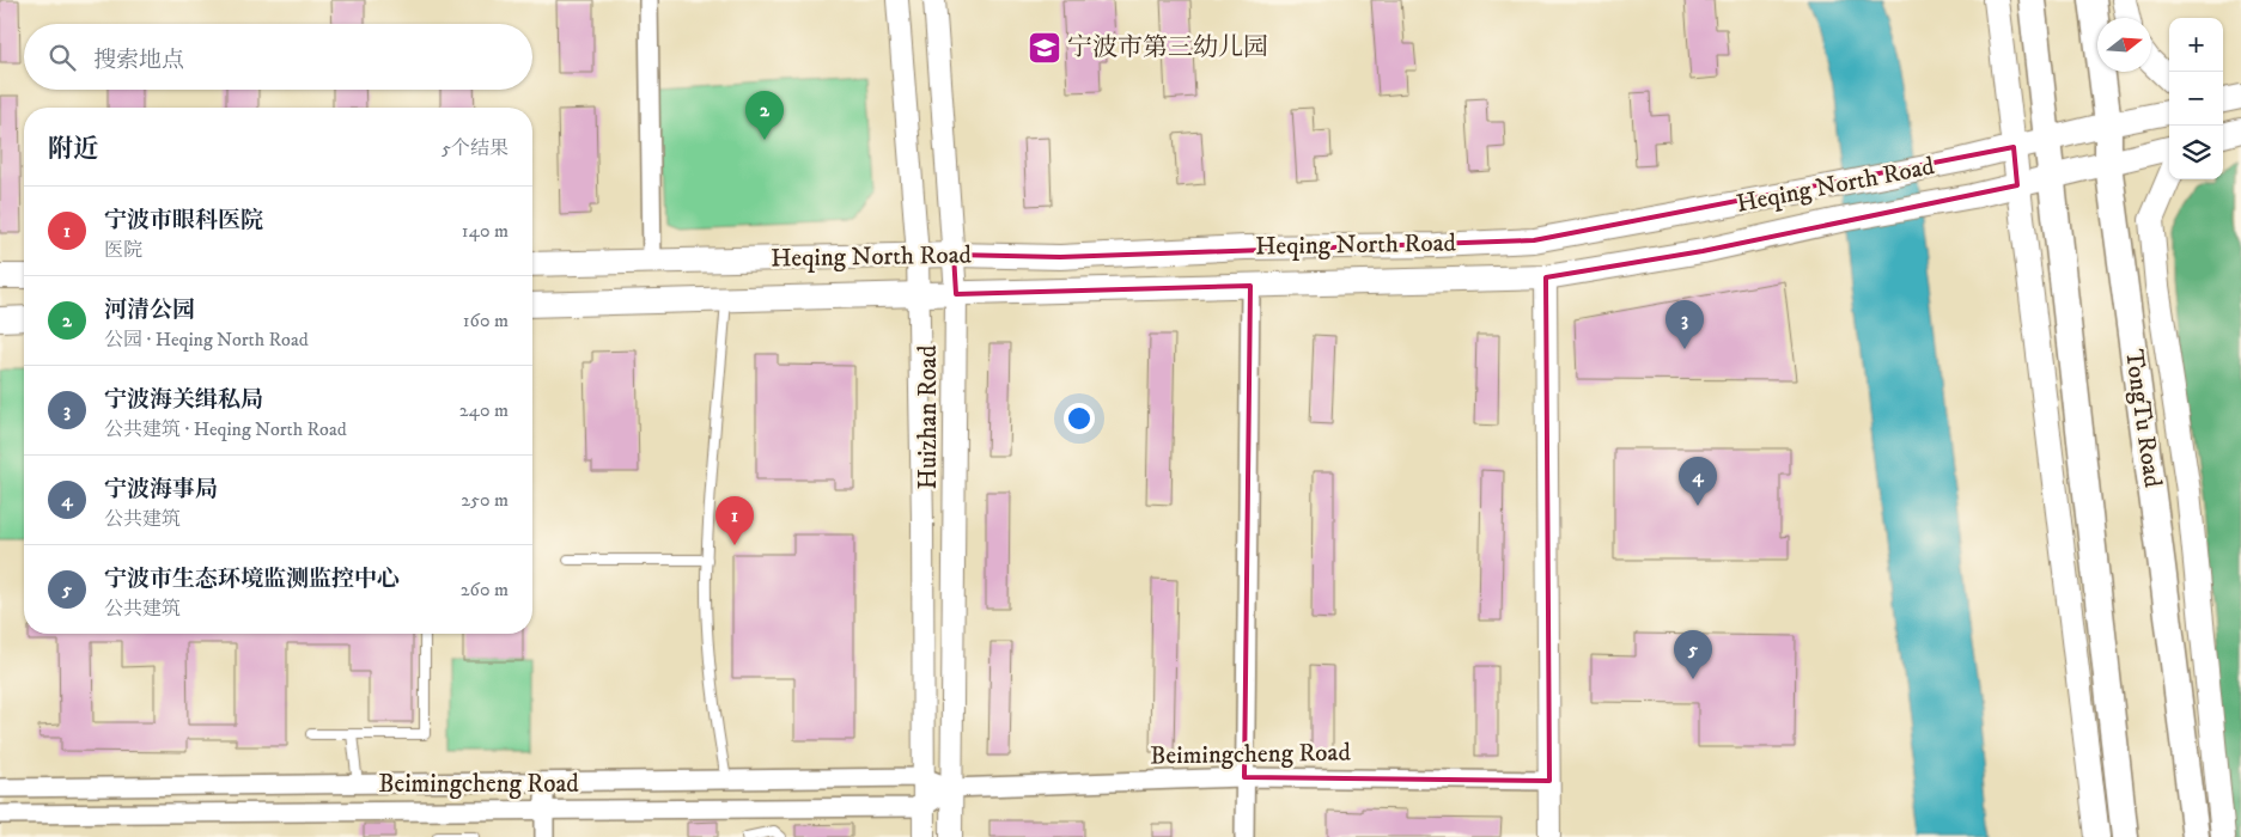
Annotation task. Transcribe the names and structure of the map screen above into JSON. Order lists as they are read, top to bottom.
{
  "streets": {
    "main road": ["Heqing North Road", "TongTu Road"],
    "street": ["Huizhan Road", "Beimingcheng Road"]
  },
  "crossings": [
    ["Heqing North Road", "Huizhan Road"],
    ["Heqing North Road", "TongTu Road"],
    ["Huizhan Road", "Beimingcheng Road"]
  ],
  "places": {
    "school or university": ["宁波市第三幼儿园"]
  },
  "north": "right",
  "page": {
    "map_buttons": ["+", "−"],
    "search": "搜索地点",
    "pins": [
      "2",
      "3",
      "4",
      "1",
      "5"
    ],
    "heading": ["附近", "5个结果"],
    "list": [
      {
        "mark": "1",
        "name": "宁波市眼科医院",
        "note": "医院",
        "value": "140 m"
      },
      {
        "mark": "2",
        "name": "河清公园",
        "note": "公园 · Heqing North Road",
        "value": "160 m"
      },
      {
        "mark": "3",
        "name": "宁波海关缉私局",
        "note": "公共建筑 · Heqing North Road",
        "value": "240 m"
      },
      {
        "mark": "4",
        "name": "宁波海事局",
        "note": "公共建筑",
        "value": "250 m"
      },
      {
        "mark": "5",
        "name": "宁波市生态环境监测监控中心",
        "note": "公共建筑",
        "value": "260 m"
      }
    ]
  }
}
